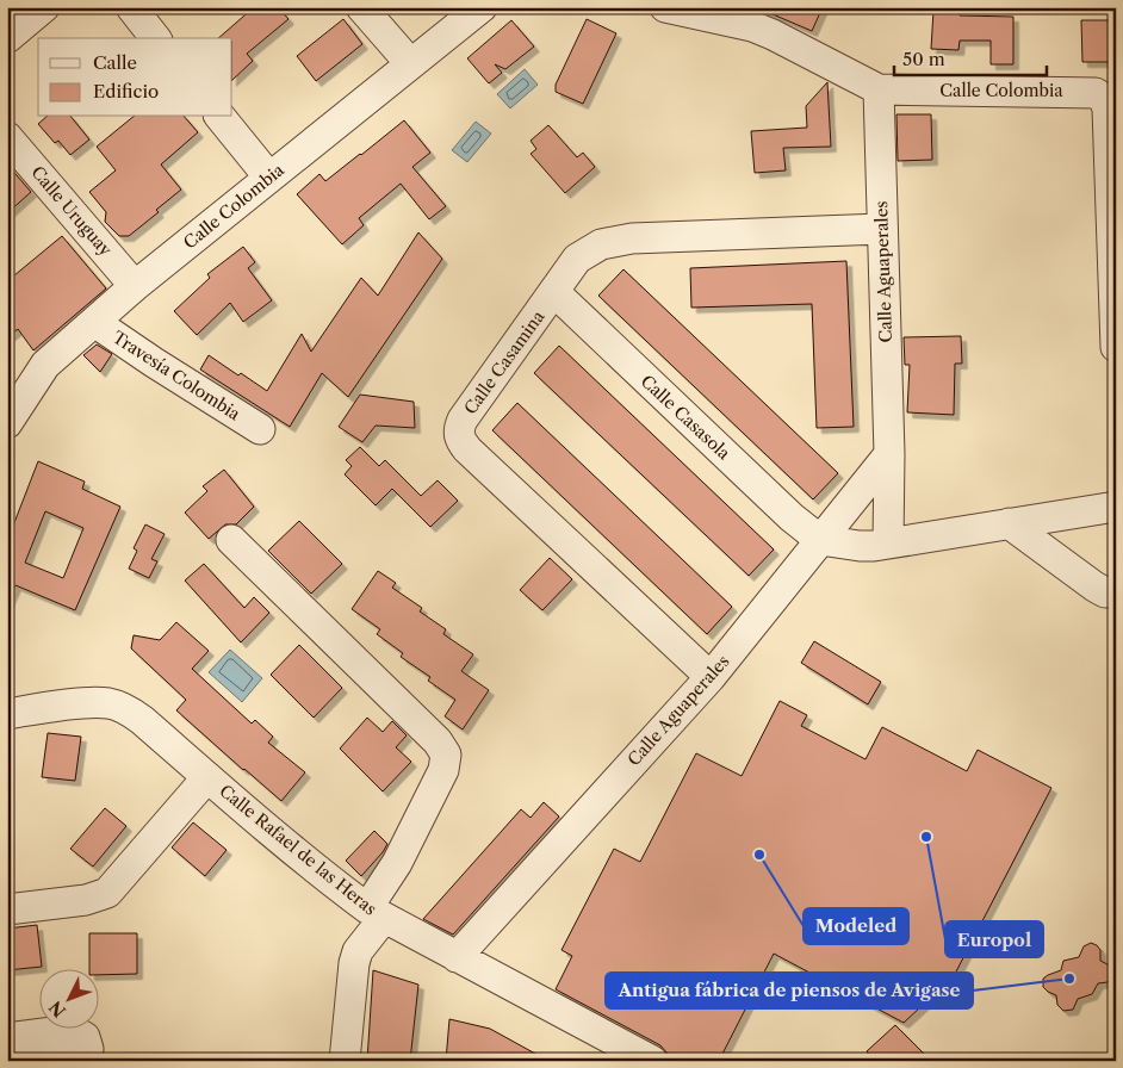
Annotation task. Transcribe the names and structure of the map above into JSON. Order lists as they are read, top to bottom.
{
  "streets": {
    "street": [
      "Calle Colombia",
      "Calle Uruguay",
      "Calle Aguaperales",
      "Calle Casamina",
      "Travesía Colombia",
      "Calle Casasola",
      "Calle Rafael de las Heras"
    ]
  },
  "crossings": [
    ["Calle Colombia", "Calle Uruguay"],
    ["Calle Colombia", "Calle Aguaperales"],
    ["Calle Colombia", "Travesía Colombia"],
    ["Calle Aguaperales", "Calle Casamina"],
    ["Calle Aguaperales", "Calle Casasola"],
    ["Calle Aguaperales", "Calle Rafael de las Heras"],
    ["Calle Casamina", "Calle Casasola"]
  ],
  "places": ["Europol", "Modeled", "Antigua fábrica de piensos de Avigase"],
  "legend": ["Calle", "Edificio"],
  "scale_bar": "50 m",
  "north": "bottom left"
}
